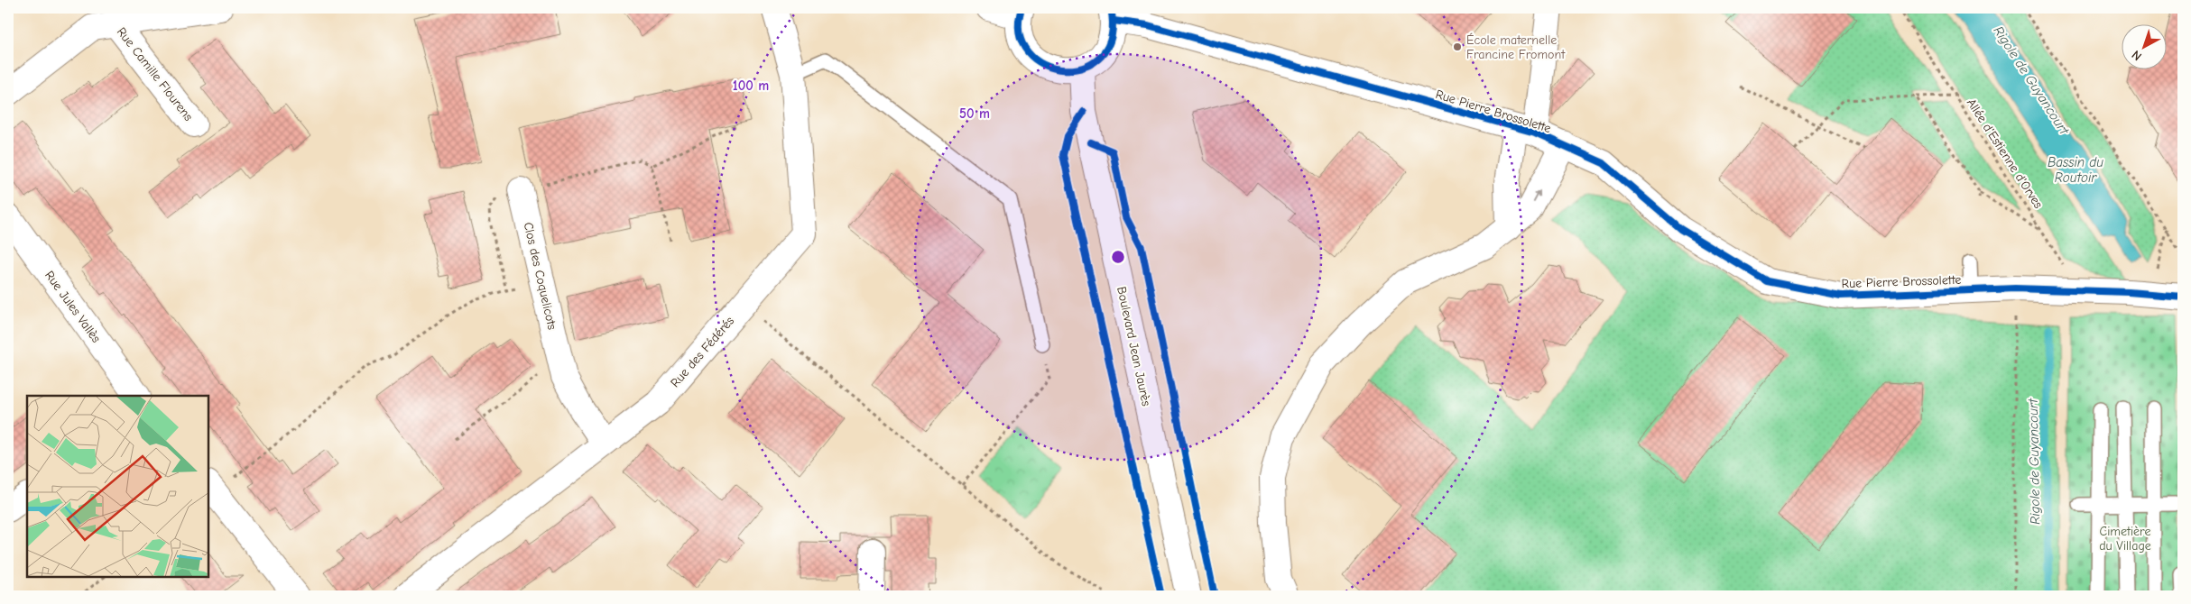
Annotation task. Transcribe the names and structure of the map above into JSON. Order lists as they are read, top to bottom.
{
  "streets": {
    "street": [
      "Rue Camille Flourens",
      "Rue Pierre Brossolette",
      "Clos des Coquelicots",
      "Rue Jules Vallès",
      "Boulevard Jean Jaurès",
      "Rue des Fédérés"
    ],
    "path": ["Allée d'Estienne d'Orves"]
  },
  "crossings": [
    ["Clos des Coquelicots", "Rue des Fédérés"]
  ],
  "water": ["Rigole de Guyancourt", "Bassin du Routoir"],
  "parks": ["Cimetière du Village"],
  "places": ["École maternelle Francine Fromont"],
  "north": "bottom left",
  "rings": ["100 m", "50 m"]
}
